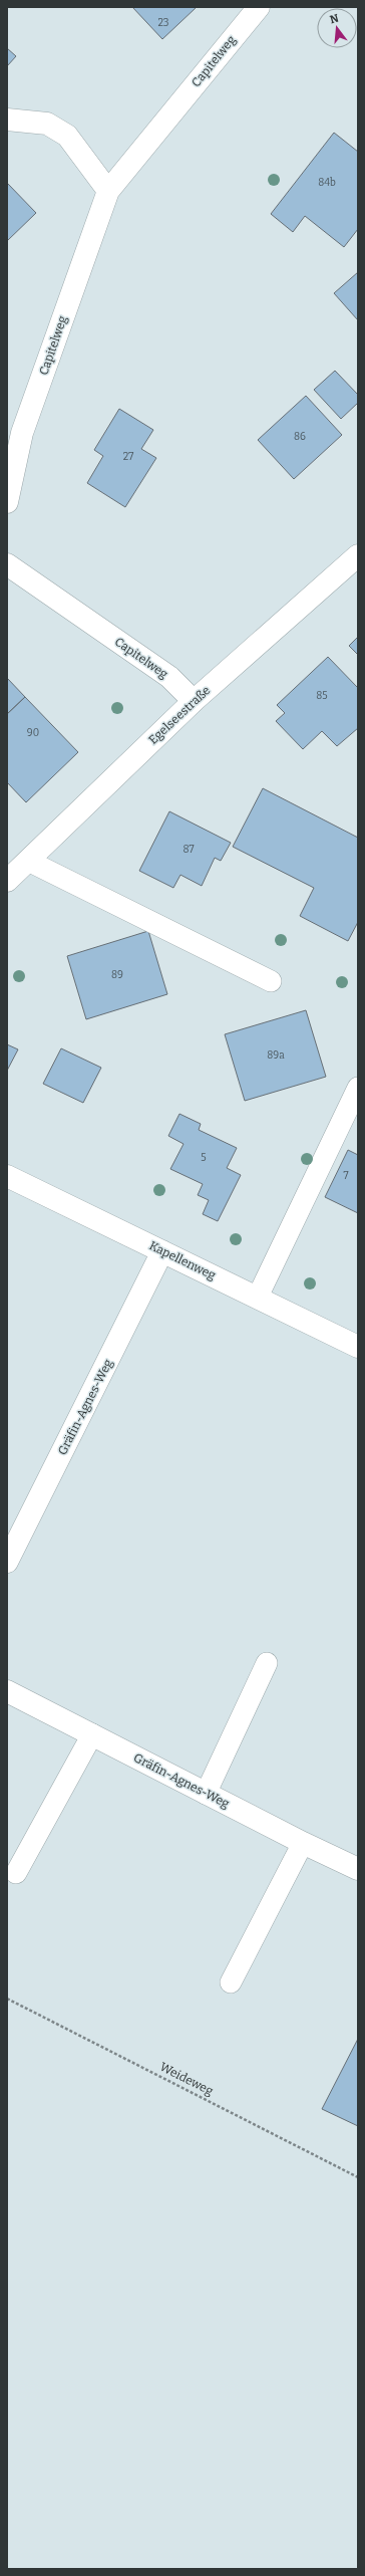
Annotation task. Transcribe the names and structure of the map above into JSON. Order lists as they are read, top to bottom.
{
  "streets": {
    "street": [
      "Capitelweg",
      "Egelseestraße",
      "Kapellenweg",
      "Gräfin-Agnes-Weg"
    ],
    "path": ["Weideweg"]
  },
  "crossings": [
    ["Capitelweg", "Egelseestraße"],
    ["Kapellenweg", "Gräfin-Agnes-Weg"]
  ],
  "house_numbers": [
    "23",
    "84b",
    "86",
    "27",
    "85",
    "90",
    "87",
    "89",
    "89a",
    "5",
    "7"
  ],
  "north": "top"
}
